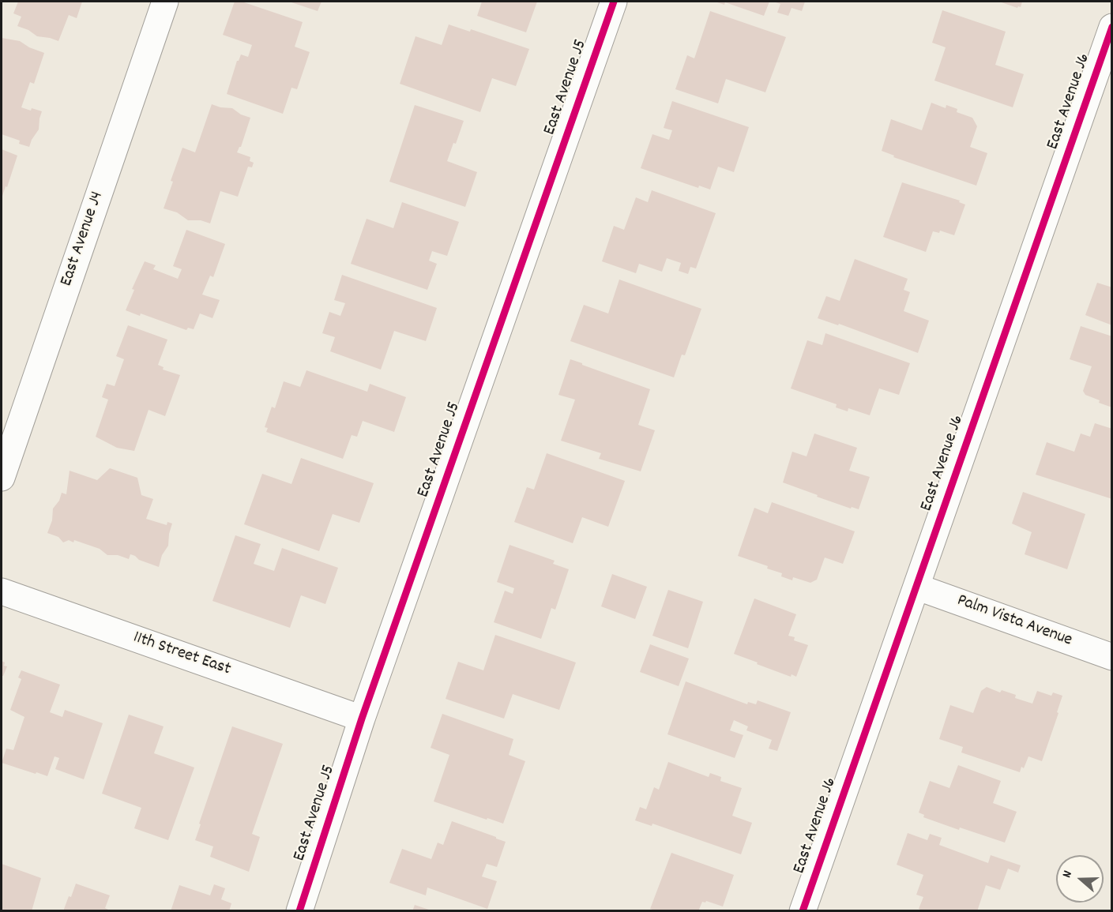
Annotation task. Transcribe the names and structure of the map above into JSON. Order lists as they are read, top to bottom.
{
  "streets": {
    "street": [
      "East Avenue J5",
      "East Avenue J6",
      "East Avenue J4",
      "Palm Vista Avenue",
      "11th Street East"
    ]
  },
  "crossings": [
    ["East Avenue J5", "11th Street East"],
    ["East Avenue J6", "Palm Vista Avenue"]
  ],
  "north": "left"
}
